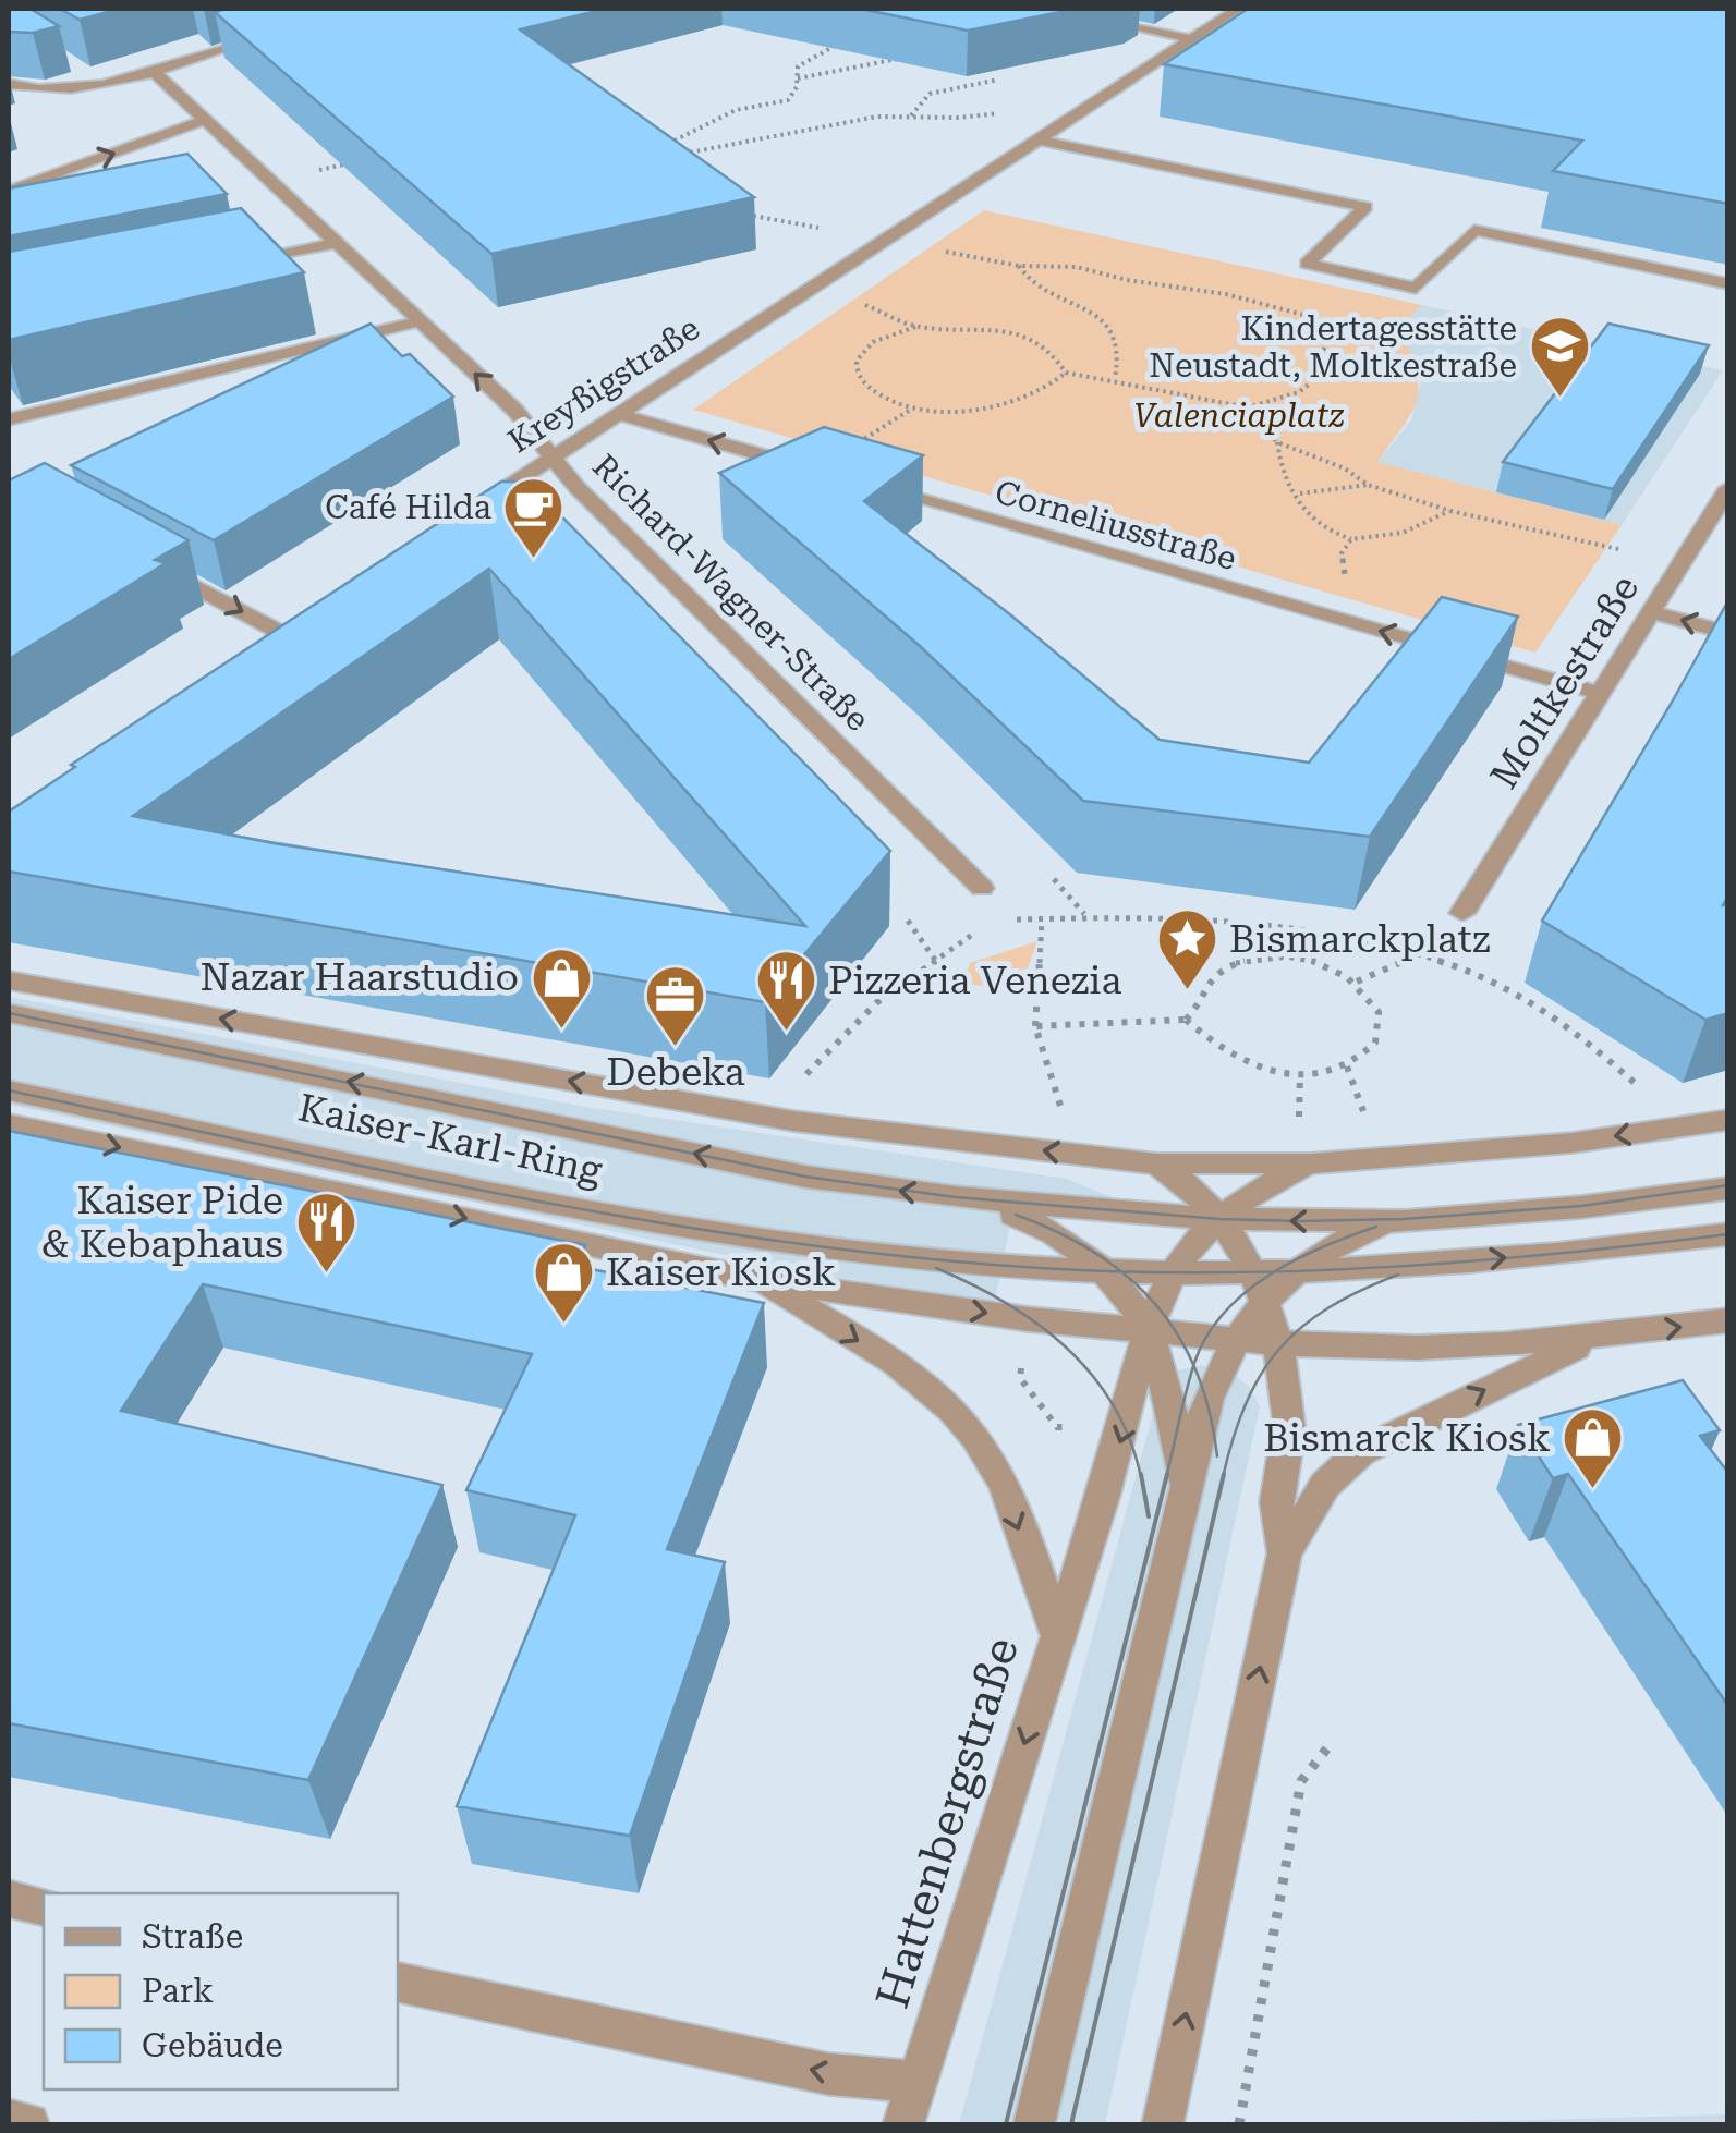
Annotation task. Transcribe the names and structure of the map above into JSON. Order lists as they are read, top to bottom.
{
  "streets": {
    "street": [
      "Kreyßigstraße",
      "Corneliusstraße",
      "Richard-Wagner-Straße",
      "Moltkestraße",
      "Kaiser-Karl-Ring",
      "Hattenbergstraße"
    ]
  },
  "crossings": [
    ["Kreyßigstraße", "Richard-Wagner-Straße"],
    ["Corneliusstraße", "Moltkestraße"],
    ["Kaiser-Karl-Ring", "Hattenbergstraße"]
  ],
  "one_way": ["Corneliusstraße"],
  "parks": ["Valenciaplatz"],
  "places": {
    "school or university": ["Kindertagesstätte Neustadt, Moltkestraße"],
    "cafe": ["Café Hilda"],
    "place": ["Bismarckplatz"],
    "shop": ["Nazar Haarstudio", "Kaiser Kiosk", "Bismarck Kiosk"],
    "restaurant": ["Pizzeria Venezia", "Kaiser Pide & Kebaphaus"],
    "office": ["Debeka"]
  },
  "legend": ["Straße", "Park", "Gebäude"]
}
